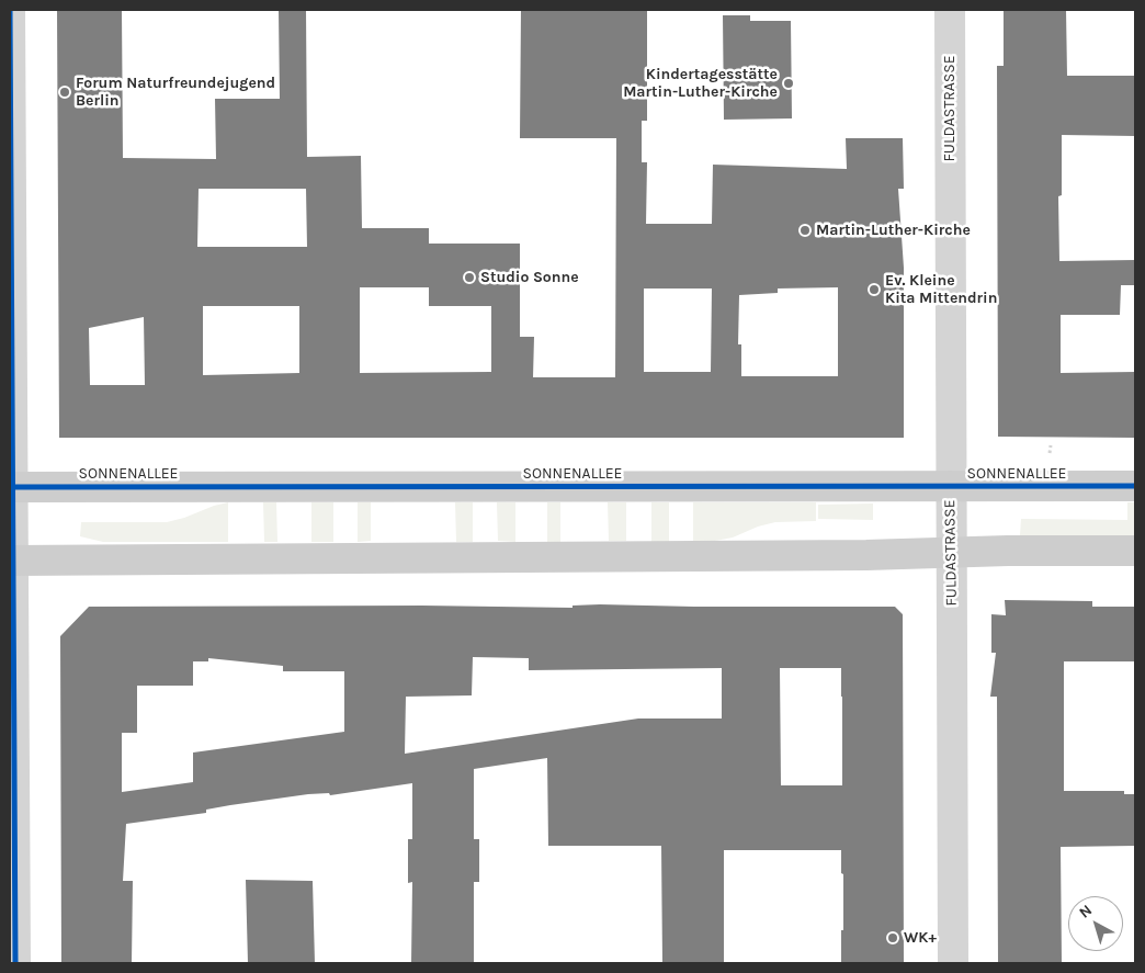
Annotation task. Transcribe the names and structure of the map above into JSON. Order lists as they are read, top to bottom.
{
  "streets": {
    "main road": ["SONNENALLEE"],
    "street": ["FULDASTRASSE"]
  },
  "crossings": [
    ["FULDASTRASSE", "SONNENALLEE"]
  ],
  "places": [
    "Kindertagesstätte Martin-Luther-Kirche",
    "Forum Naturfreundejugend Berlin",
    "Martin-Luther-Kirche",
    "Studio Sonne",
    "Ev. Kleine Kita Mittendrin",
    "WK+"
  ],
  "north": "top left"
}
